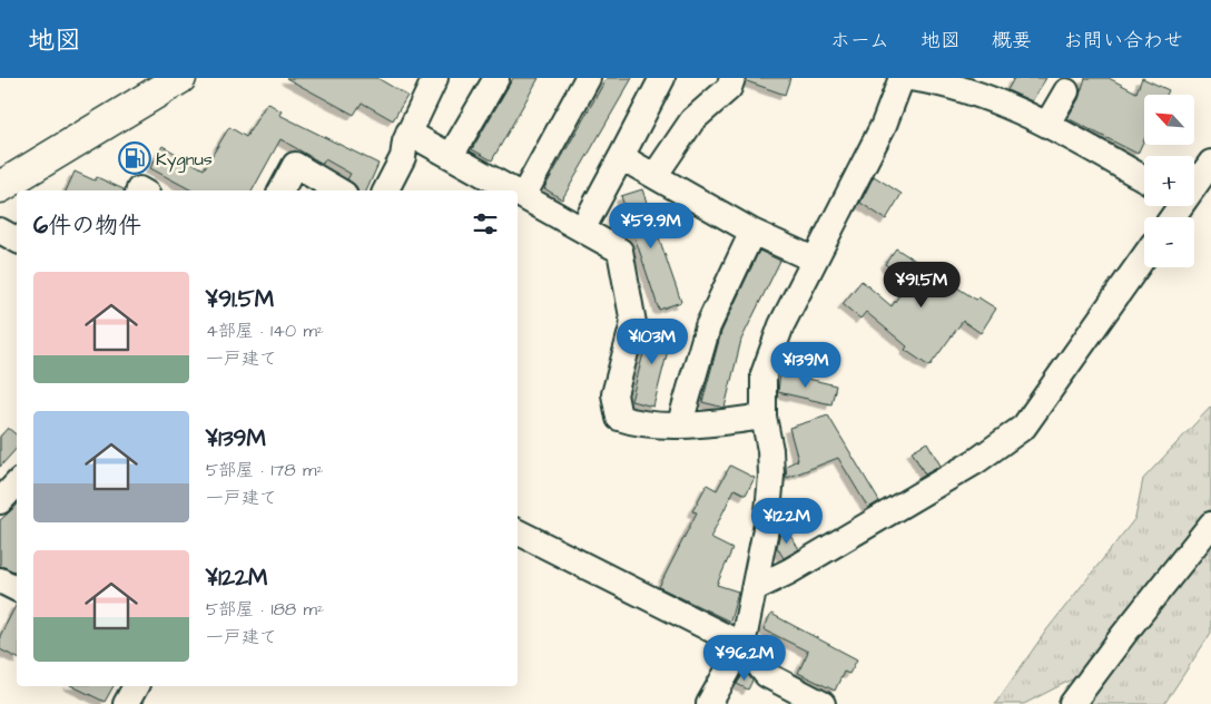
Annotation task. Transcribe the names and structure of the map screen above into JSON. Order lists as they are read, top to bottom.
{
  "places": {
    "fuel station": ["Kygnus"]
  },
  "north": "top left",
  "page": {
    "header": "地図",
    "nav": [
      "ホーム",
      "地図",
      "概要",
      "お問い合わせ"
    ],
    "map_buttons": ["+", "−"],
    "heading": "6件の物件",
    "price": [
      "¥59.9M",
      "¥91.5M",
      "¥103M",
      "¥139M",
      "¥122M",
      "¥96.2M"
    ],
    "list": [
      {
        "name": "¥91.5M",
        "note": "4部屋 · 140 m² · 一戸建て"
      },
      {
        "name": "¥139M",
        "note": "5部屋 · 178 m² · 一戸建て"
      },
      {
        "name": "¥122M",
        "note": "5部屋 · 188 m² · 一戸建て"
      }
    ]
  }
}
